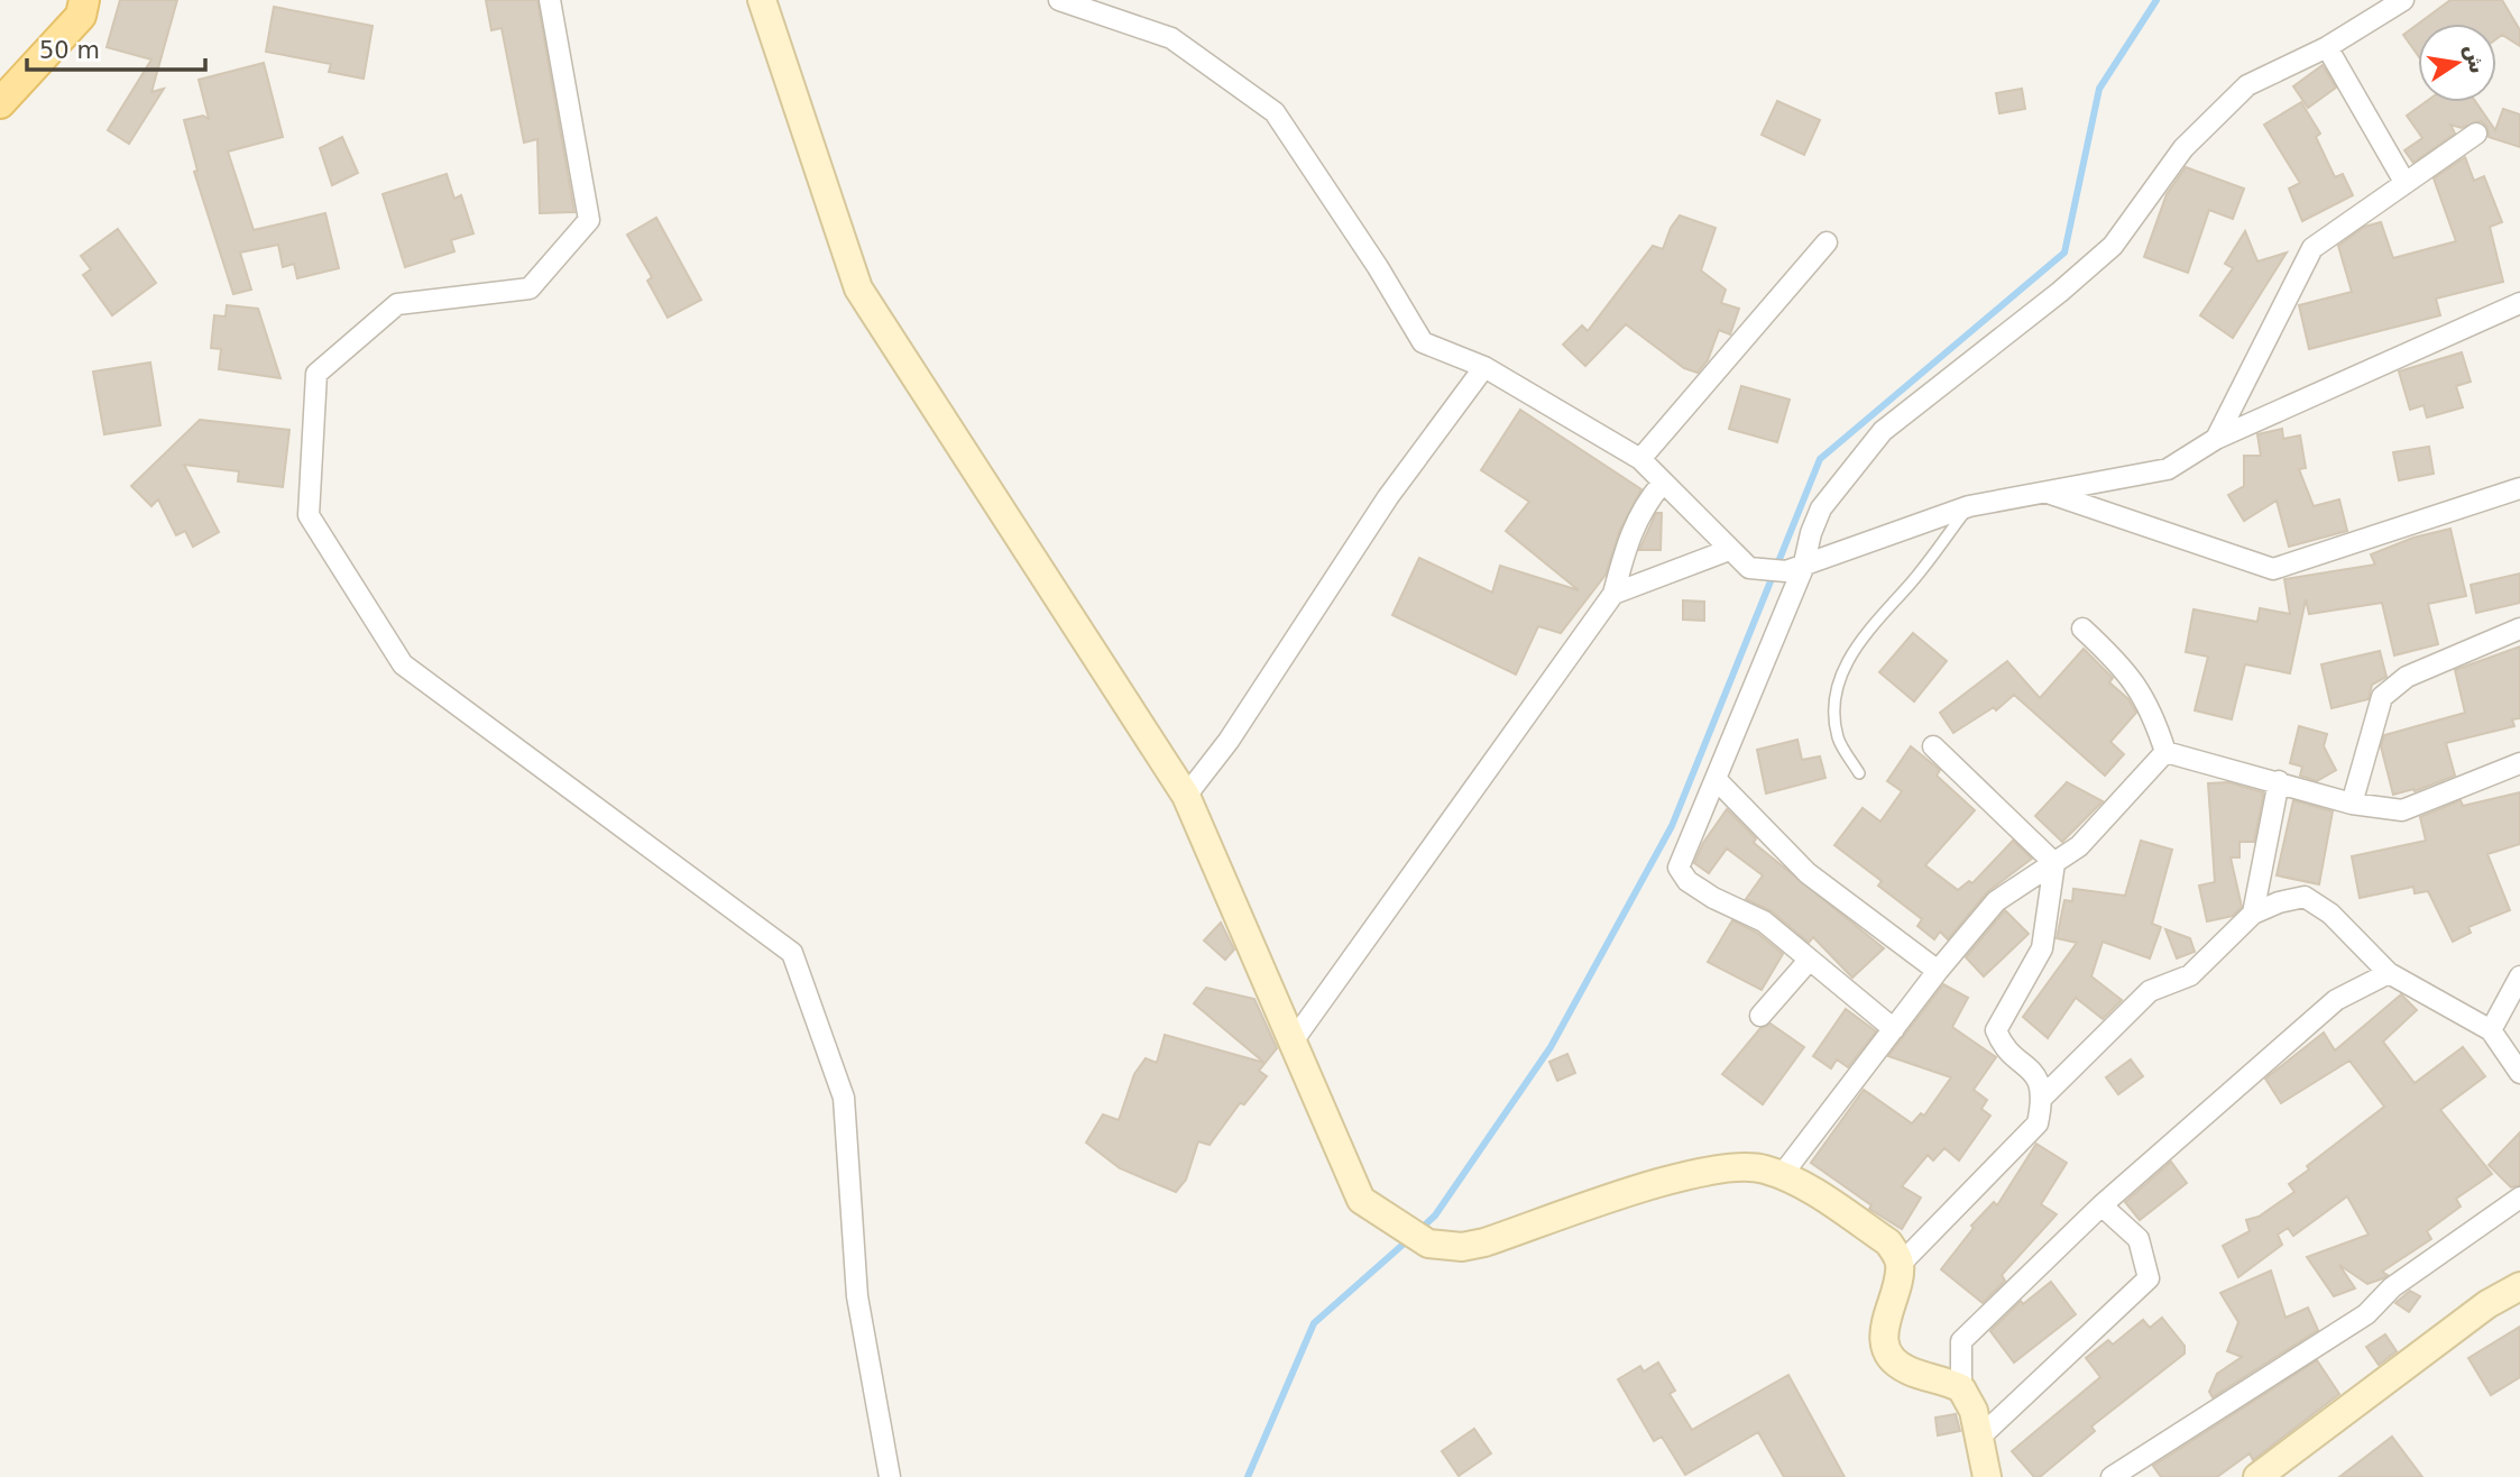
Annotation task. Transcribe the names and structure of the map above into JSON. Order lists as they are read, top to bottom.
{
  "scale_bar": "50 m",
  "north": "right"
}
